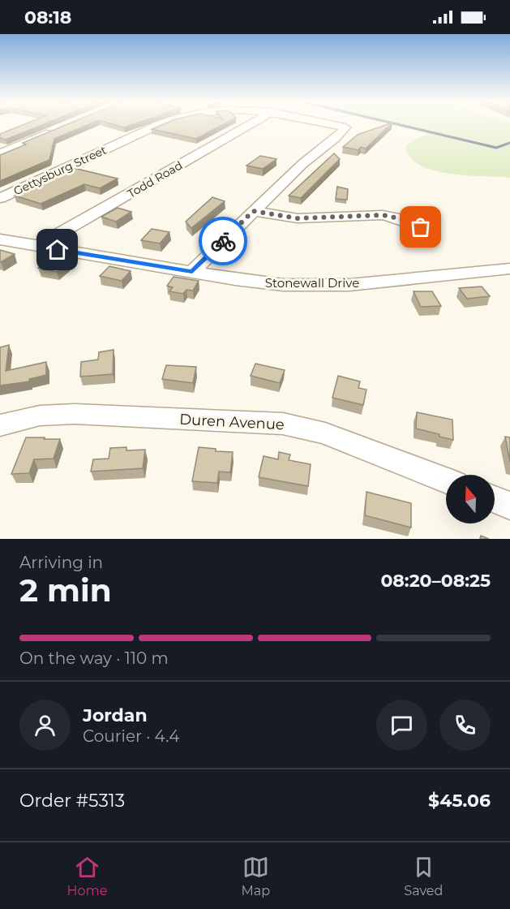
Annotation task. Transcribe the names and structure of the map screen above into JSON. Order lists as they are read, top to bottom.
{
  "streets": {
    "street": [
      "Gettysburg Street",
      "Todd Road",
      "Stonewall Drive",
      "Duren Avenue"
    ]
  },
  "crossings": [
    ["Todd Road", "Stonewall Drive"]
  ],
  "north": "top",
  "page": {
    "status": "08:18",
    "heading": ["2 min", "Arriving in", "08:20–08:25"],
    "panel": [
      "Jordan",
      "Courier · 4.4",
      "Order #5313",
      "$45.06"
    ],
    "bar": "On the way · 110 m",
    "tabs": ["Home", "Map", "Saved"]
  }
}
